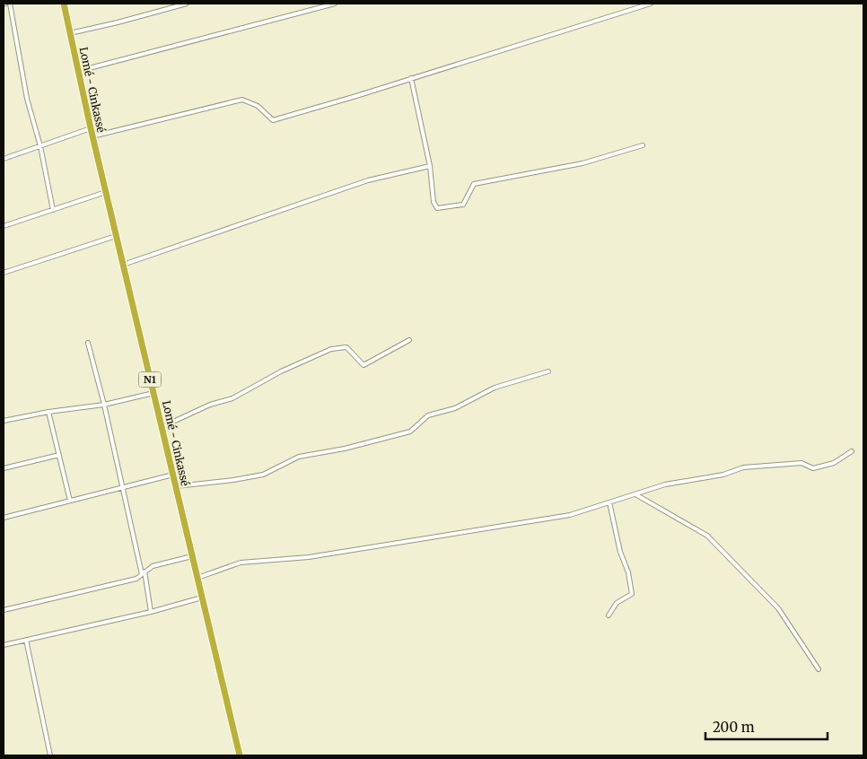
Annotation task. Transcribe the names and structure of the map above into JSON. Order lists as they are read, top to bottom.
{
  "streets": {
    "highway": ["Lomé - Cinkassé", "N1"]
  },
  "scale_bar": "200 m"
}
